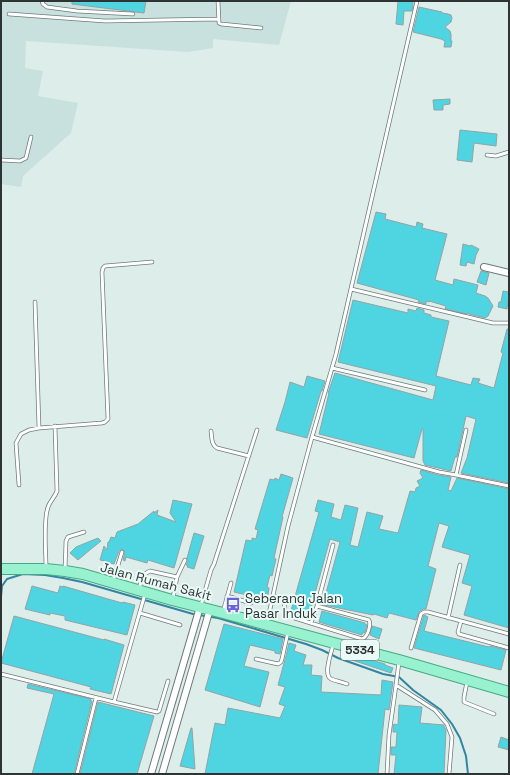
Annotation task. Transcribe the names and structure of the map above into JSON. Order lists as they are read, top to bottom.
{
  "streets": {
    "main road": ["Jalan Rumah Sakit", "5334"]
  },
  "places": {
    "bus stop": ["Seberang Jalan Pasar Induk"]
  }
}
